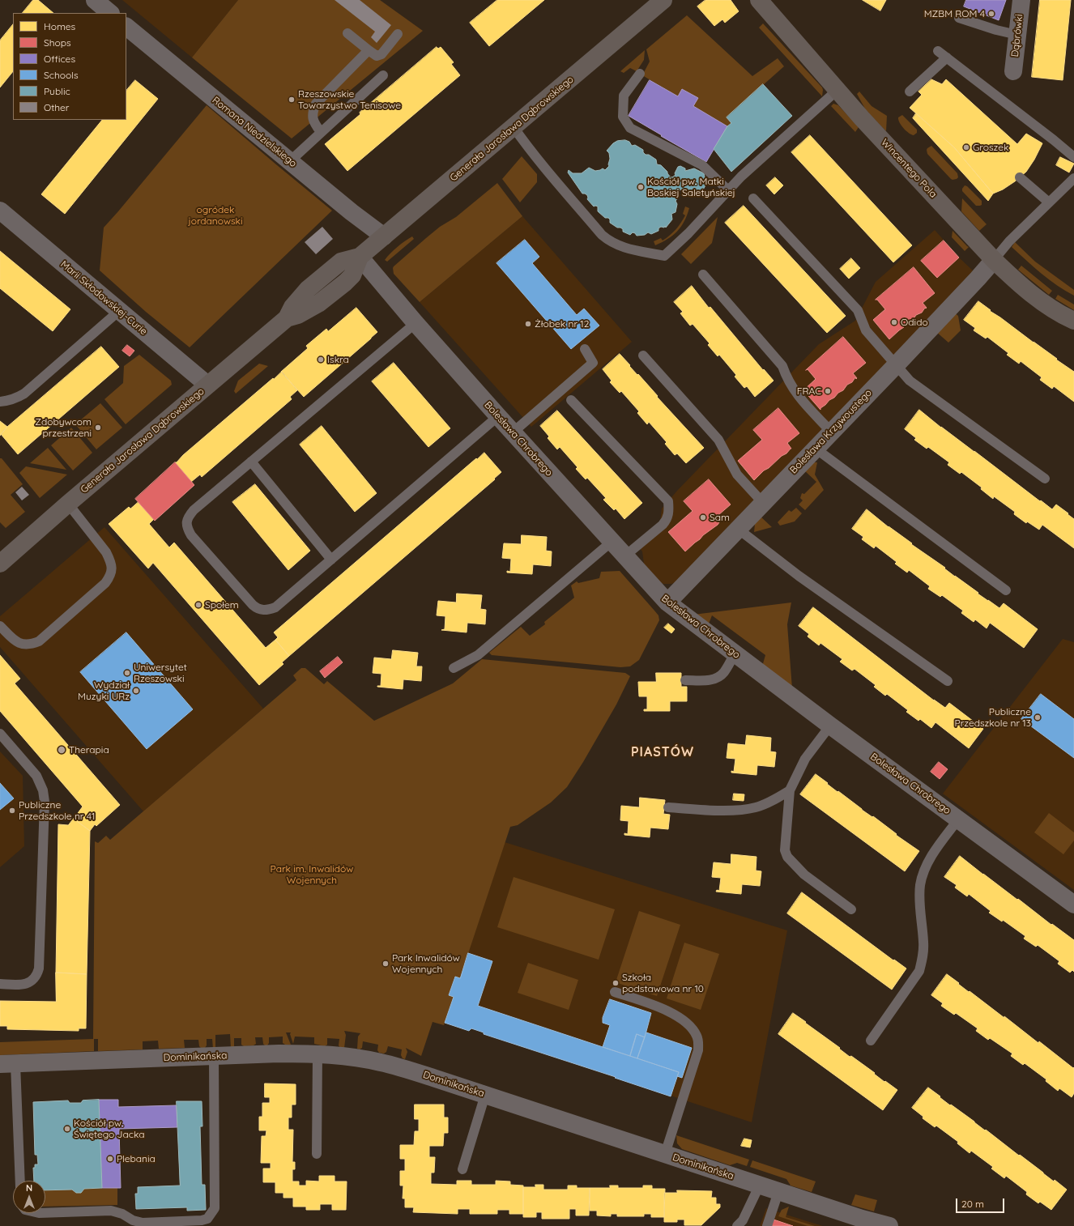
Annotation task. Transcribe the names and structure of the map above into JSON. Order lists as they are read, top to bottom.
{
  "streets": {
    "main road": ["Generała Jarosława Dąbrowskiego", "Wincentego Pola"],
    "street": [
      "Dąbrówki",
      "Romana Niedzielskiego",
      "Marii Skłodowskiej-Curie",
      "Bolesława Krzywoustego",
      "Bolesława Chrobrego",
      "Dominikańska"
    ]
  },
  "crossings": [
    ["Generała Jarosława Dąbrowskiego", "Romana Niedzielskiego"],
    ["Generała Jarosława Dąbrowskiego", "Marii Skłodowskiej-Curie"],
    ["Generała Jarosława Dąbrowskiego", "Bolesława Chrobrego"],
    ["Wincentego Pola", "Bolesława Krzywoustego"],
    ["Bolesława Krzywoustego", "Bolesława Chrobrego"]
  ],
  "districts": ["PIASTÓW"],
  "parks": ["ogródek jordanowski", "Park im. Inwalidów Wojennych"],
  "places": [
    "MZBM ROM 4",
    "Rzeszowskie Towarzystwo Tenisowe",
    "Groszek",
    "Kościół pw. Matki Boskiej Saletyńskiej",
    "Odido",
    "Żłobek nr 12",
    "Iskra",
    "FRAC",
    "Zdobywcom przestrzeni",
    "Sam",
    "Społem",
    "Uniwersytet Rzeszowski",
    "Wydział Muzyki URz",
    "Publiczne Przedszkole nr 13",
    "Therapia",
    "Publiczne Przedszkole nr 41",
    "Park Inwalidów Wojennych",
    "Szkoła podstawowa nr 10",
    "Kościół pw. Świętego Jacka",
    "Plebania"
  ],
  "legend": [
    "Homes",
    "Shops",
    "Offices",
    "Schools",
    "Public",
    "Other"
  ],
  "scale_bar": "20 m",
  "north": "top"
}
